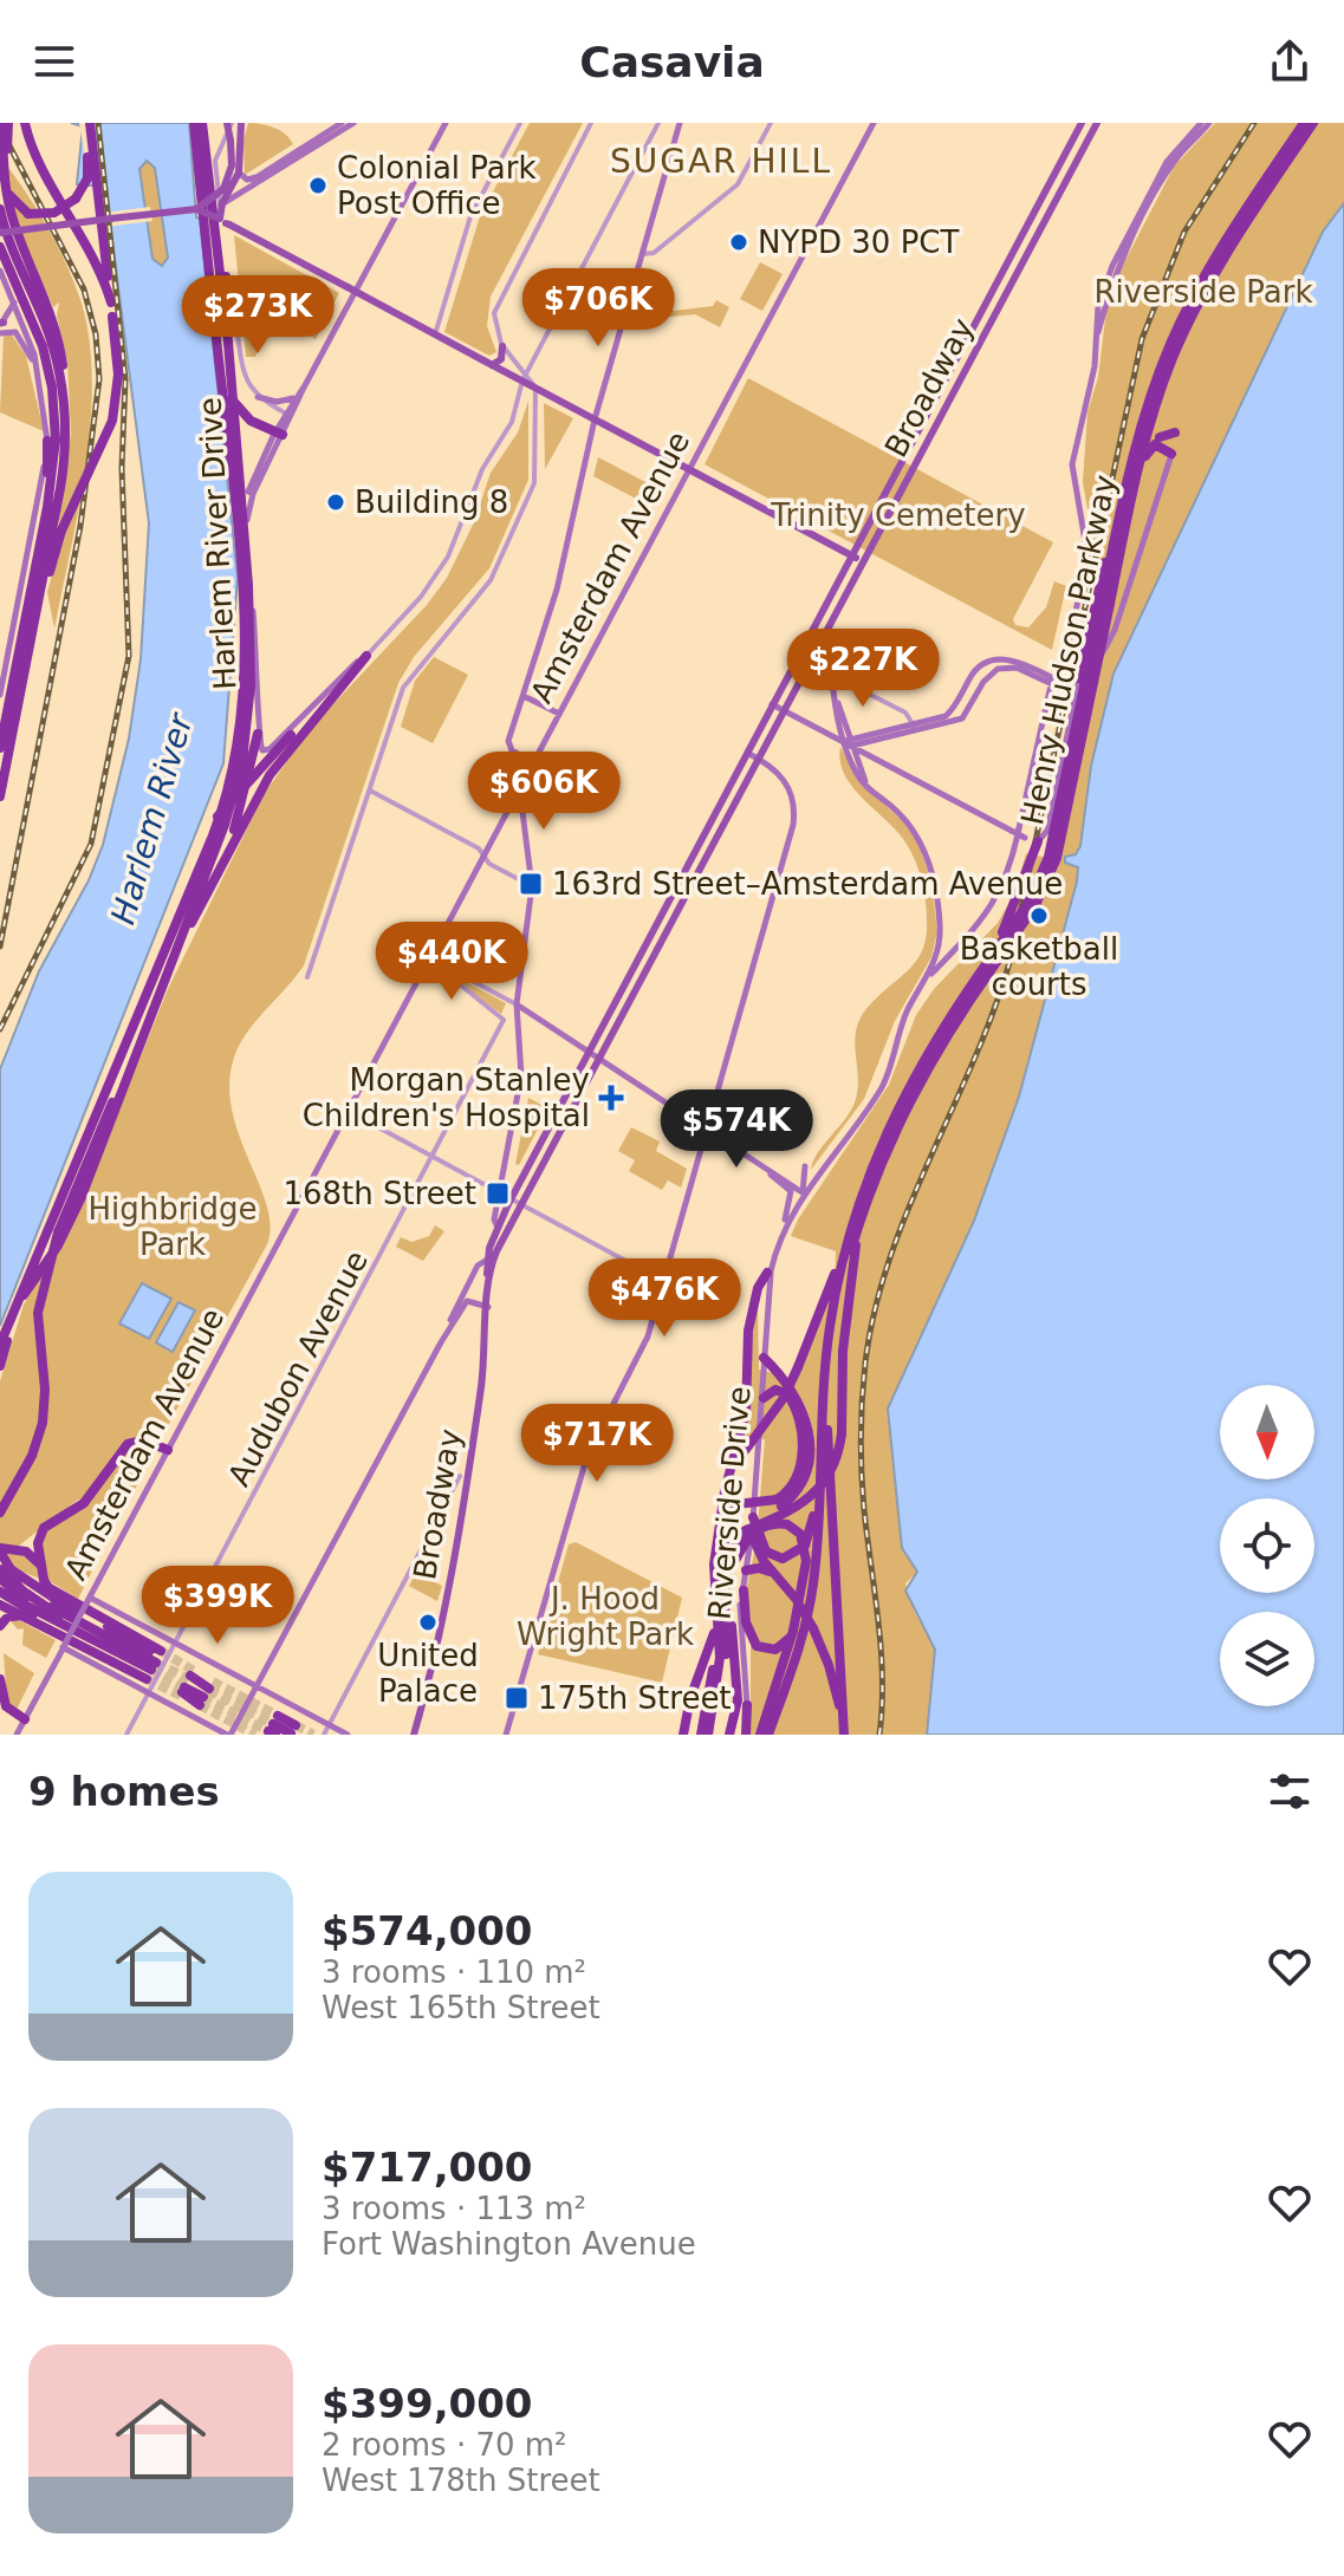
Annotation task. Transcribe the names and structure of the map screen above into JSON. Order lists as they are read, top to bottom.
{
  "streets": {
    "highway": ["Harlem River Drive", "Henry Hudson Parkway"],
    "main road": ["Broadway", "Amsterdam Avenue", "Riverside Drive"],
    "street": ["Audubon Avenue"]
  },
  "crossings": [
    ["Broadway", "Riverside Drive"]
  ],
  "districts": ["SUGAR HILL"],
  "water": ["Harlem River"],
  "parks": [
    "Riverside Park",
    "Trinity Cemetery",
    "Highbridge Park",
    "J. Hood Wright Park"
  ],
  "places": {
    "other": [
      "Colonial Park Post Office",
      "NYPD 30 PCT",
      "Building 8",
      "Basketball courts",
      "United Palace"
    ],
    "transit": ["163rd Street–Amsterdam Avenue", "168th Street", "175th Street"],
    "health": ["Morgan Stanley Children's Hospital"]
  },
  "north": "bottom",
  "page": {
    "header": "Casavia",
    "price": [
      "$706K",
      "$273K",
      "$227K",
      "$606K",
      "$440K",
      "$574K",
      "$476K",
      "$717K",
      "$399K"
    ],
    "heading": "9 homes",
    "list": [
      {
        "name": "$574,000",
        "note": "3 rooms · 110 m² · West 165th Street"
      },
      {
        "name": "$717,000",
        "note": "3 rooms · 113 m² · Fort Washington Avenue"
      },
      {
        "name": "$399,000",
        "note": "2 rooms · 70 m² · West 178th Street"
      }
    ]
  }
}
